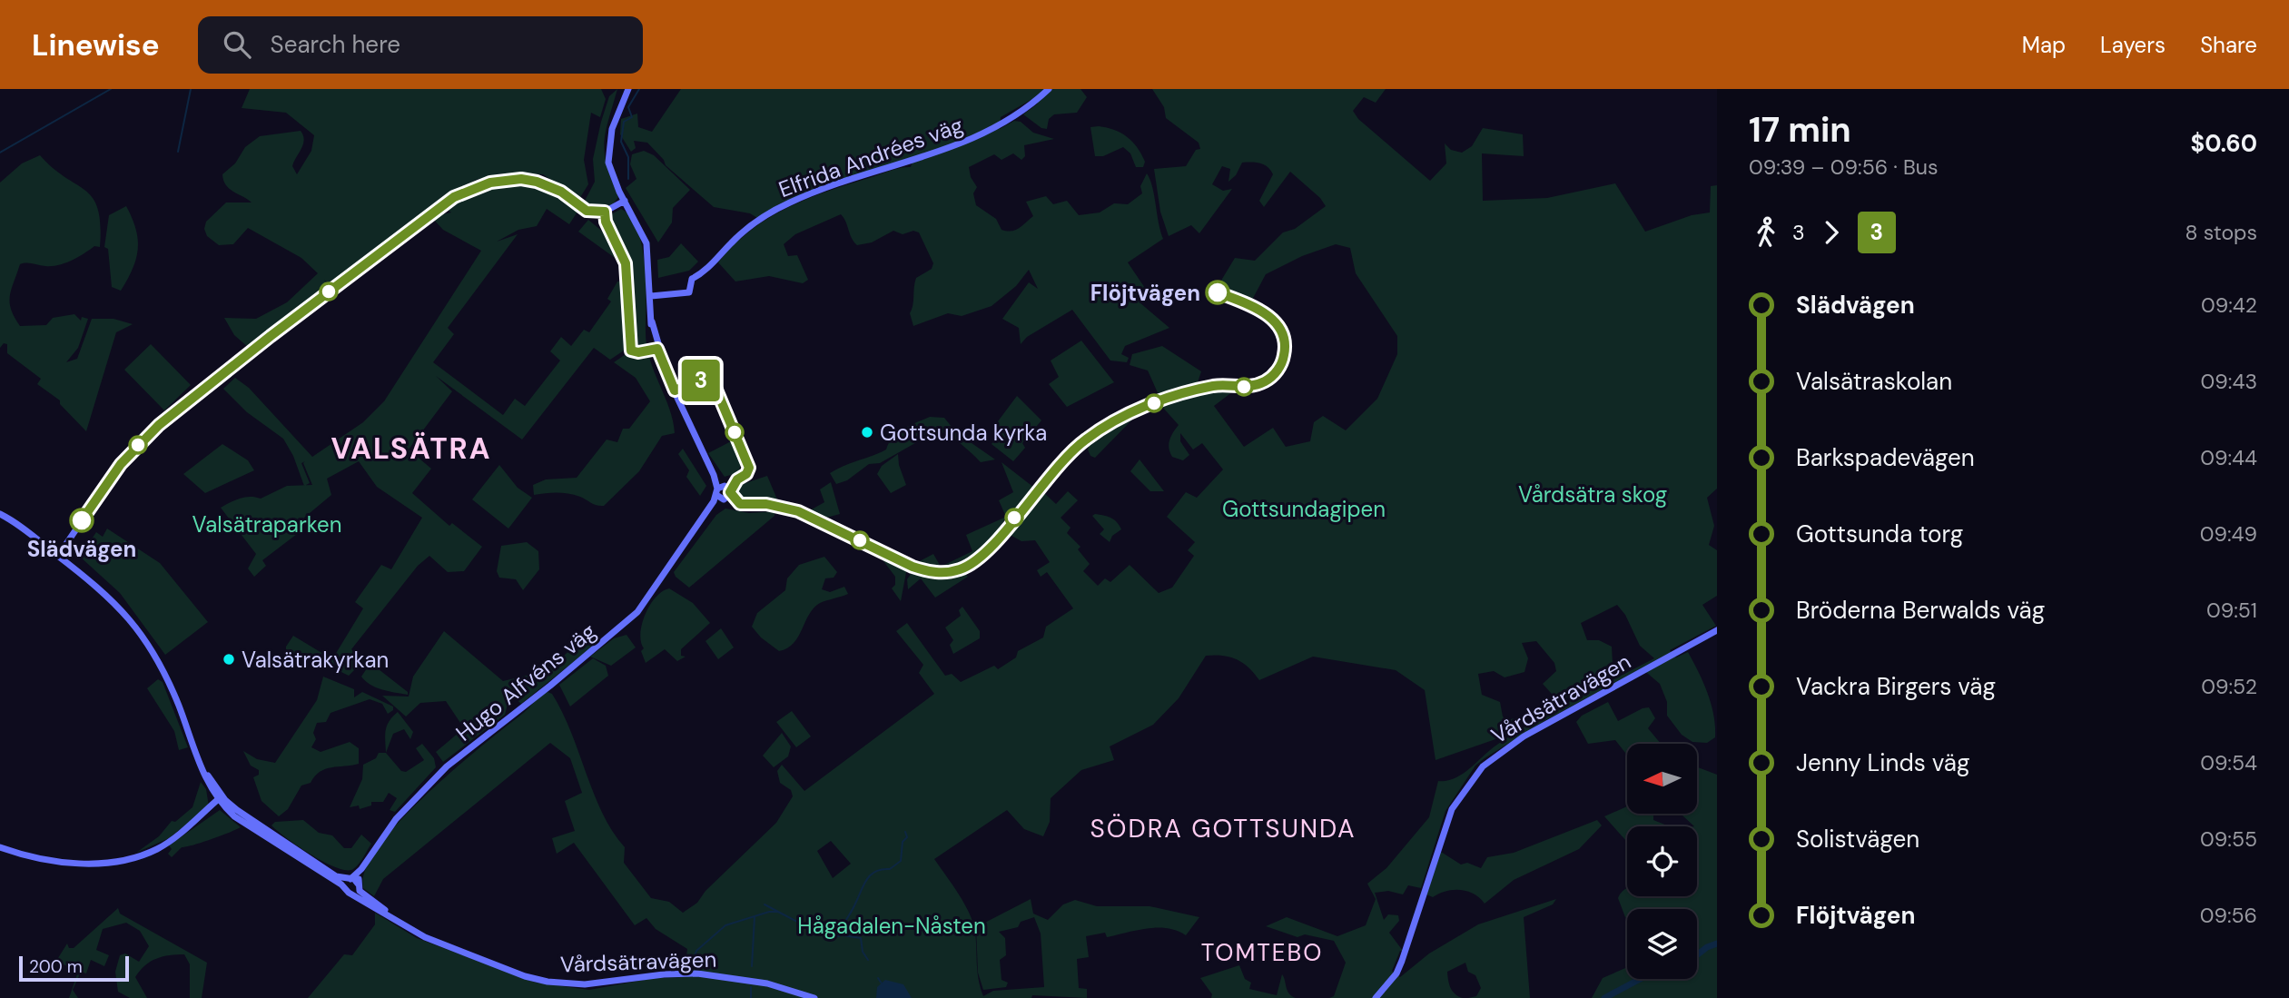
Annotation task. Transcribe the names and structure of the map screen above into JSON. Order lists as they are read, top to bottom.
{
  "streets": {
    "street": ["Elfrida Andrées väg", "Hugo Alfvéns väg", "Vårdsätravägen"]
  },
  "crossings": [
    ["Elfrida Andrées väg", "Hugo Alfvéns väg"],
    ["Hugo Alfvéns väg", "Vårdsätravägen"]
  ],
  "districts": ["VALSÄTRA", "SÖDRA GOTTSUNDA", "TOMTEBO"],
  "parks": [
    "Vårdsätra skog",
    "Gottsundagipen",
    "Valsätraparken",
    "Hågadalen-Nåsten"
  ],
  "places": [
    "Flöjtvägen",
    "Gottsunda kyrka",
    "Slädvägen",
    "Valsätrakyrkan"
  ],
  "lines": ["bus line 3"],
  "scale_bar": "200 m",
  "north": "left",
  "page": {
    "header": "Linewise",
    "search": "Search here",
    "nav": ["Map", "Layers", "Share"],
    "on_map": "3",
    "heading": ["17 min", "09:39 – 09:56 · Bus", "$0.60"],
    "legs": ["3", "3", "8 stops"],
    "list": [
      {
        "name": "Slädvägen",
        "value": "09:42"
      },
      {
        "name": "Valsätraskolan",
        "value": "09:43"
      },
      {
        "name": "Barkspadevägen",
        "value": "09:44"
      },
      {
        "name": "Gottsunda torg",
        "value": "09:49"
      },
      {
        "name": "Bröderna Berwalds väg",
        "value": "09:51"
      },
      {
        "name": "Vackra Birgers väg",
        "value": "09:52"
      },
      {
        "name": "Jenny Linds väg",
        "value": "09:54"
      },
      {
        "name": "Solistvägen",
        "value": "09:55"
      },
      {
        "name": "Flöjtvägen",
        "value": "09:56"
      }
    ],
    "scale": "200 m"
  }
}
